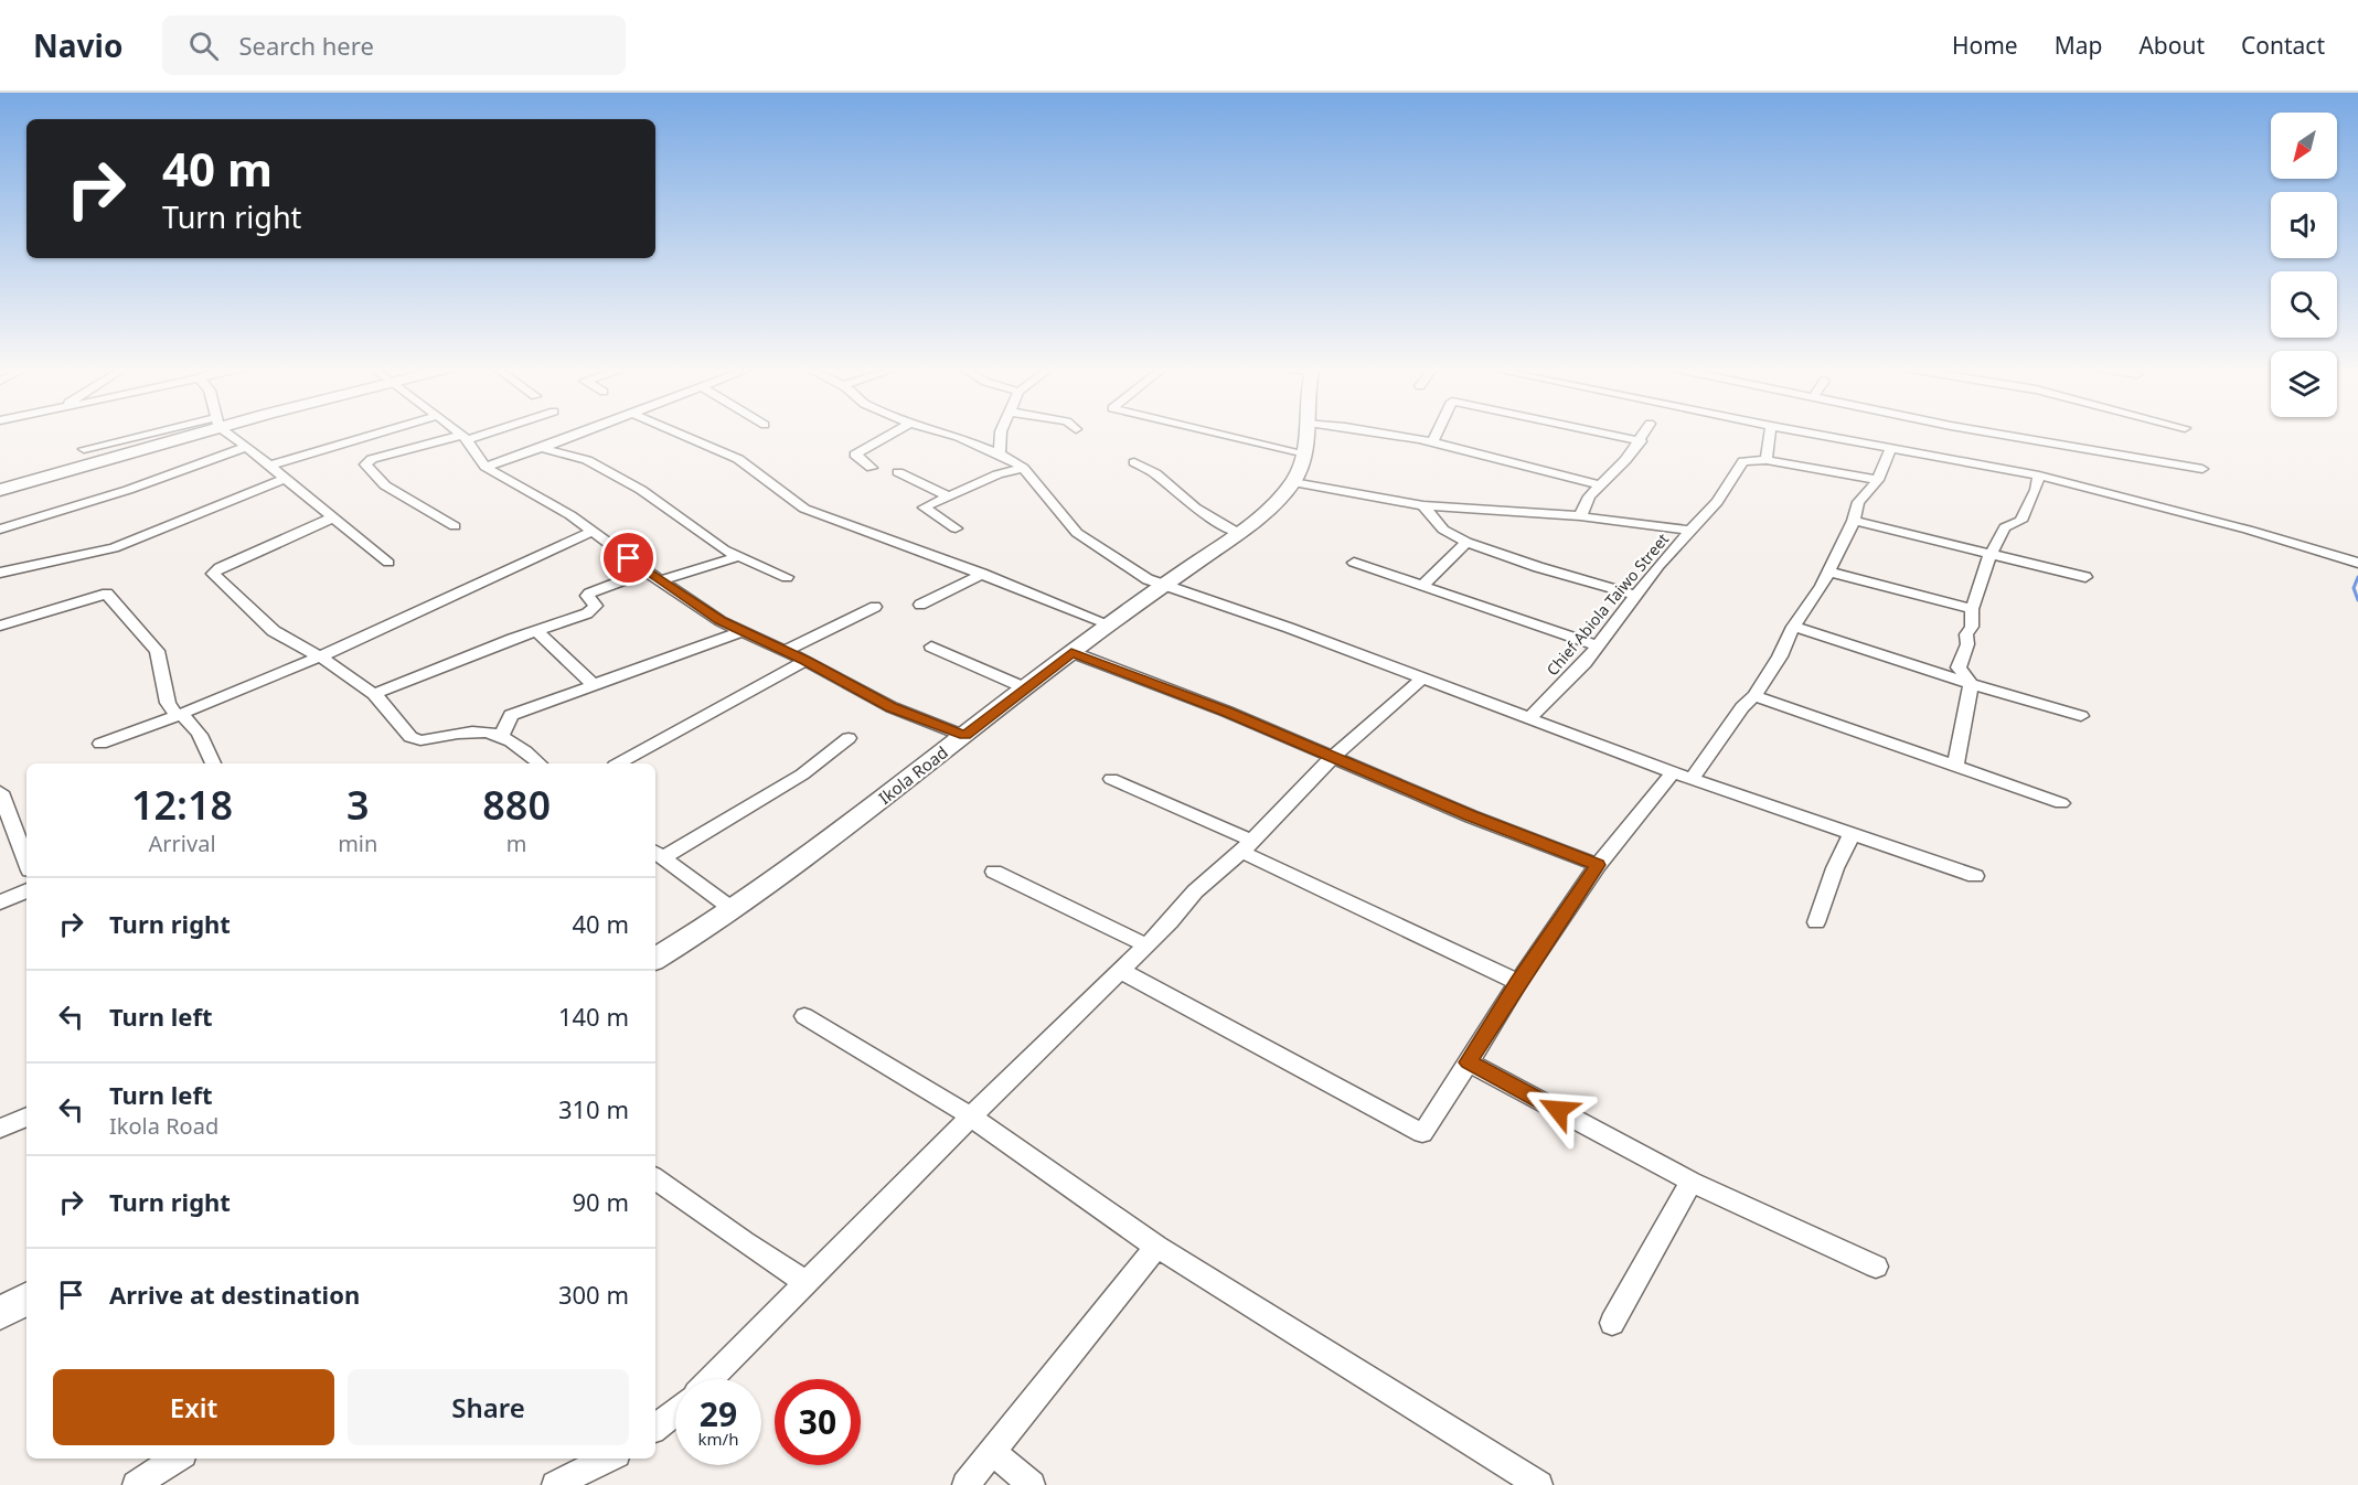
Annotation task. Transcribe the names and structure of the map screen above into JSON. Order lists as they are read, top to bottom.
{
  "streets": {
    "street": ["Chief Abiola Taiwo Street", "Ikola Road"]
  },
  "north": "bottom left",
  "page": {
    "header": "Navio",
    "search": "Search here",
    "nav": [
      "Home",
      "Map",
      "About",
      "Contact"
    ],
    "turn": ["40 m", "Turn right"],
    "eta": [
      "12:18",
      "Arrival",
      "3",
      "min",
      "880",
      "m"
    ],
    "list": [
      {
        "name": "Turn right",
        "value": "40 m"
      },
      {
        "name": "Turn left",
        "value": "140 m"
      },
      {
        "name": "Turn left",
        "note": "Ikola Road",
        "value": "310 m"
      },
      {
        "name": "Turn right",
        "value": "90 m"
      },
      {
        "name": "Arrive at destination",
        "value": "300 m"
      }
    ],
    "buttons": ["Exit", "Share"],
    "speed": "29 km/h",
    "limit": "30"
  }
}
